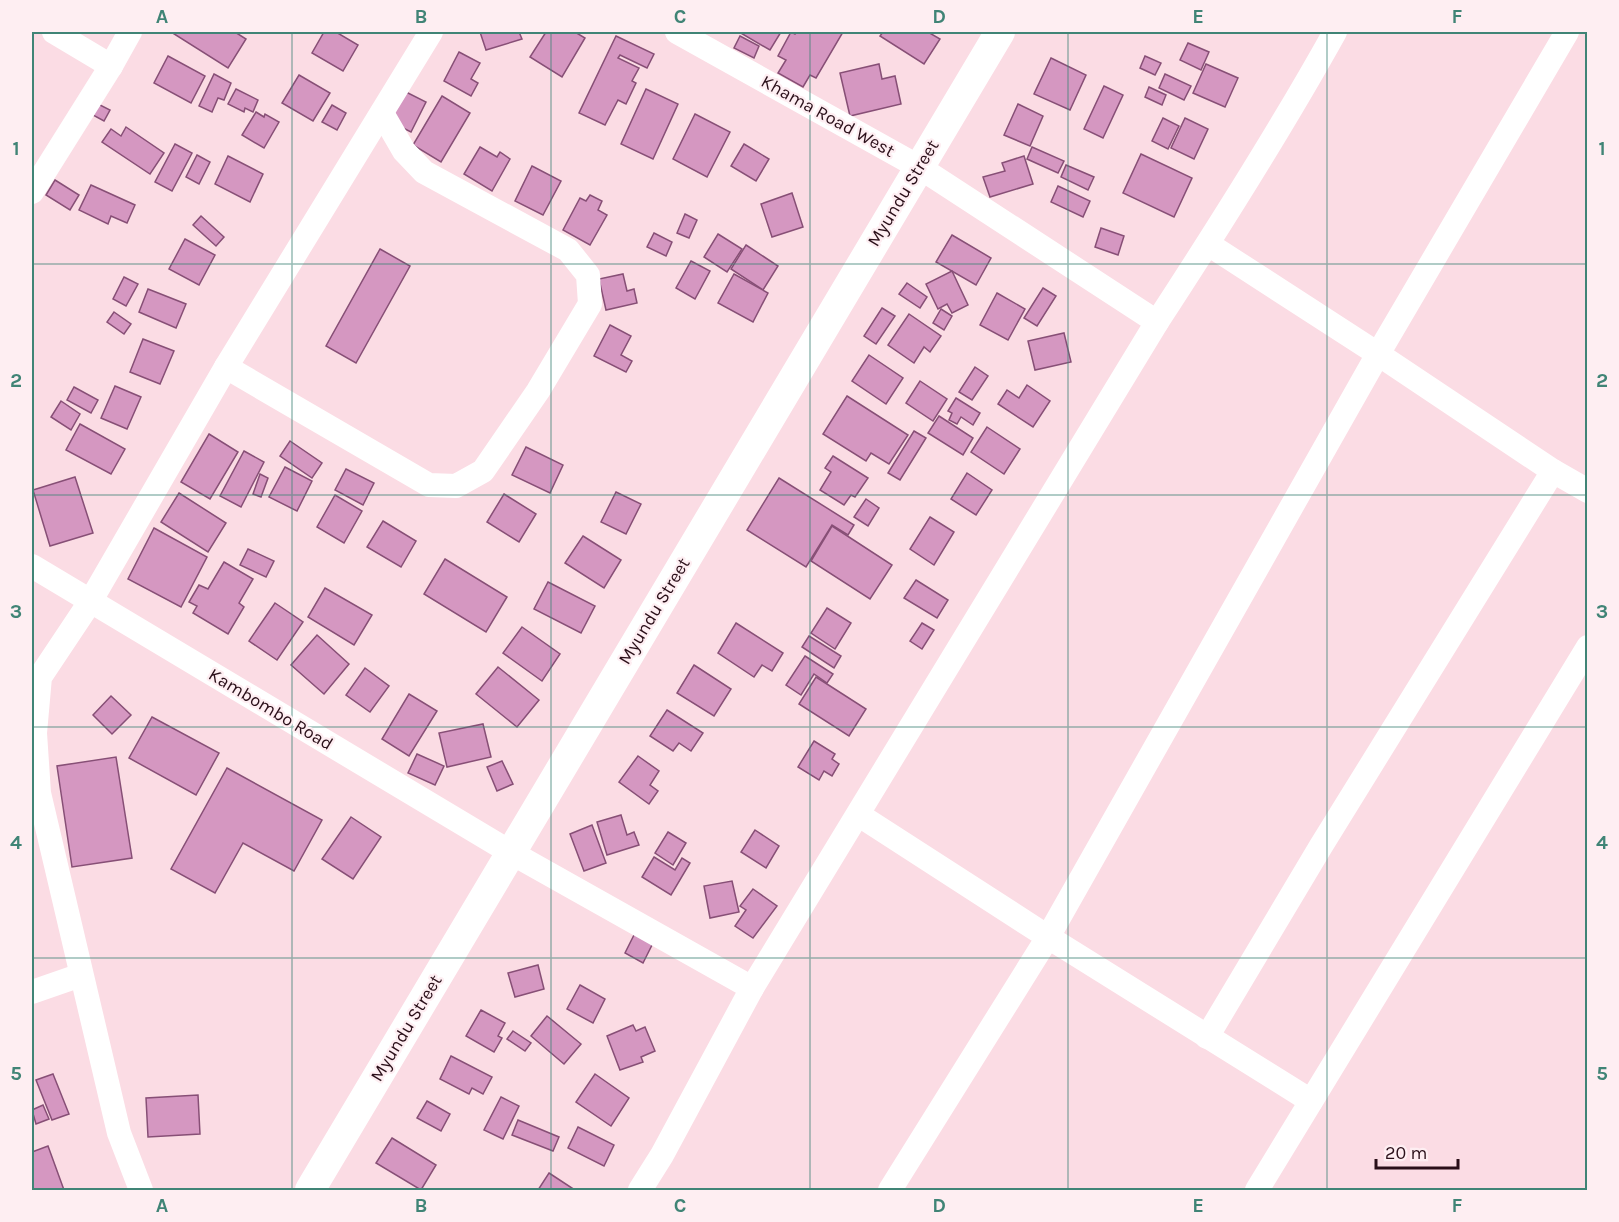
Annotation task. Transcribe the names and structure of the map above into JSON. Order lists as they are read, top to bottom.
{
  "streets": {
    "street": ["Khama Road West", "Myundu Street", "Kambombo Road"]
  },
  "crossings": [
    ["Khama Road West", "Myundu Street"],
    ["Myundu Street", "Kambombo Road"]
  ],
  "scale_bar": "20 m",
  "grid": {
    "columns": [
      "A",
      "B",
      "C",
      "D",
      "E",
      "F"
    ],
    "rows": [
      "1",
      "2",
      "3",
      "4",
      "5"
    ]
  }
}
